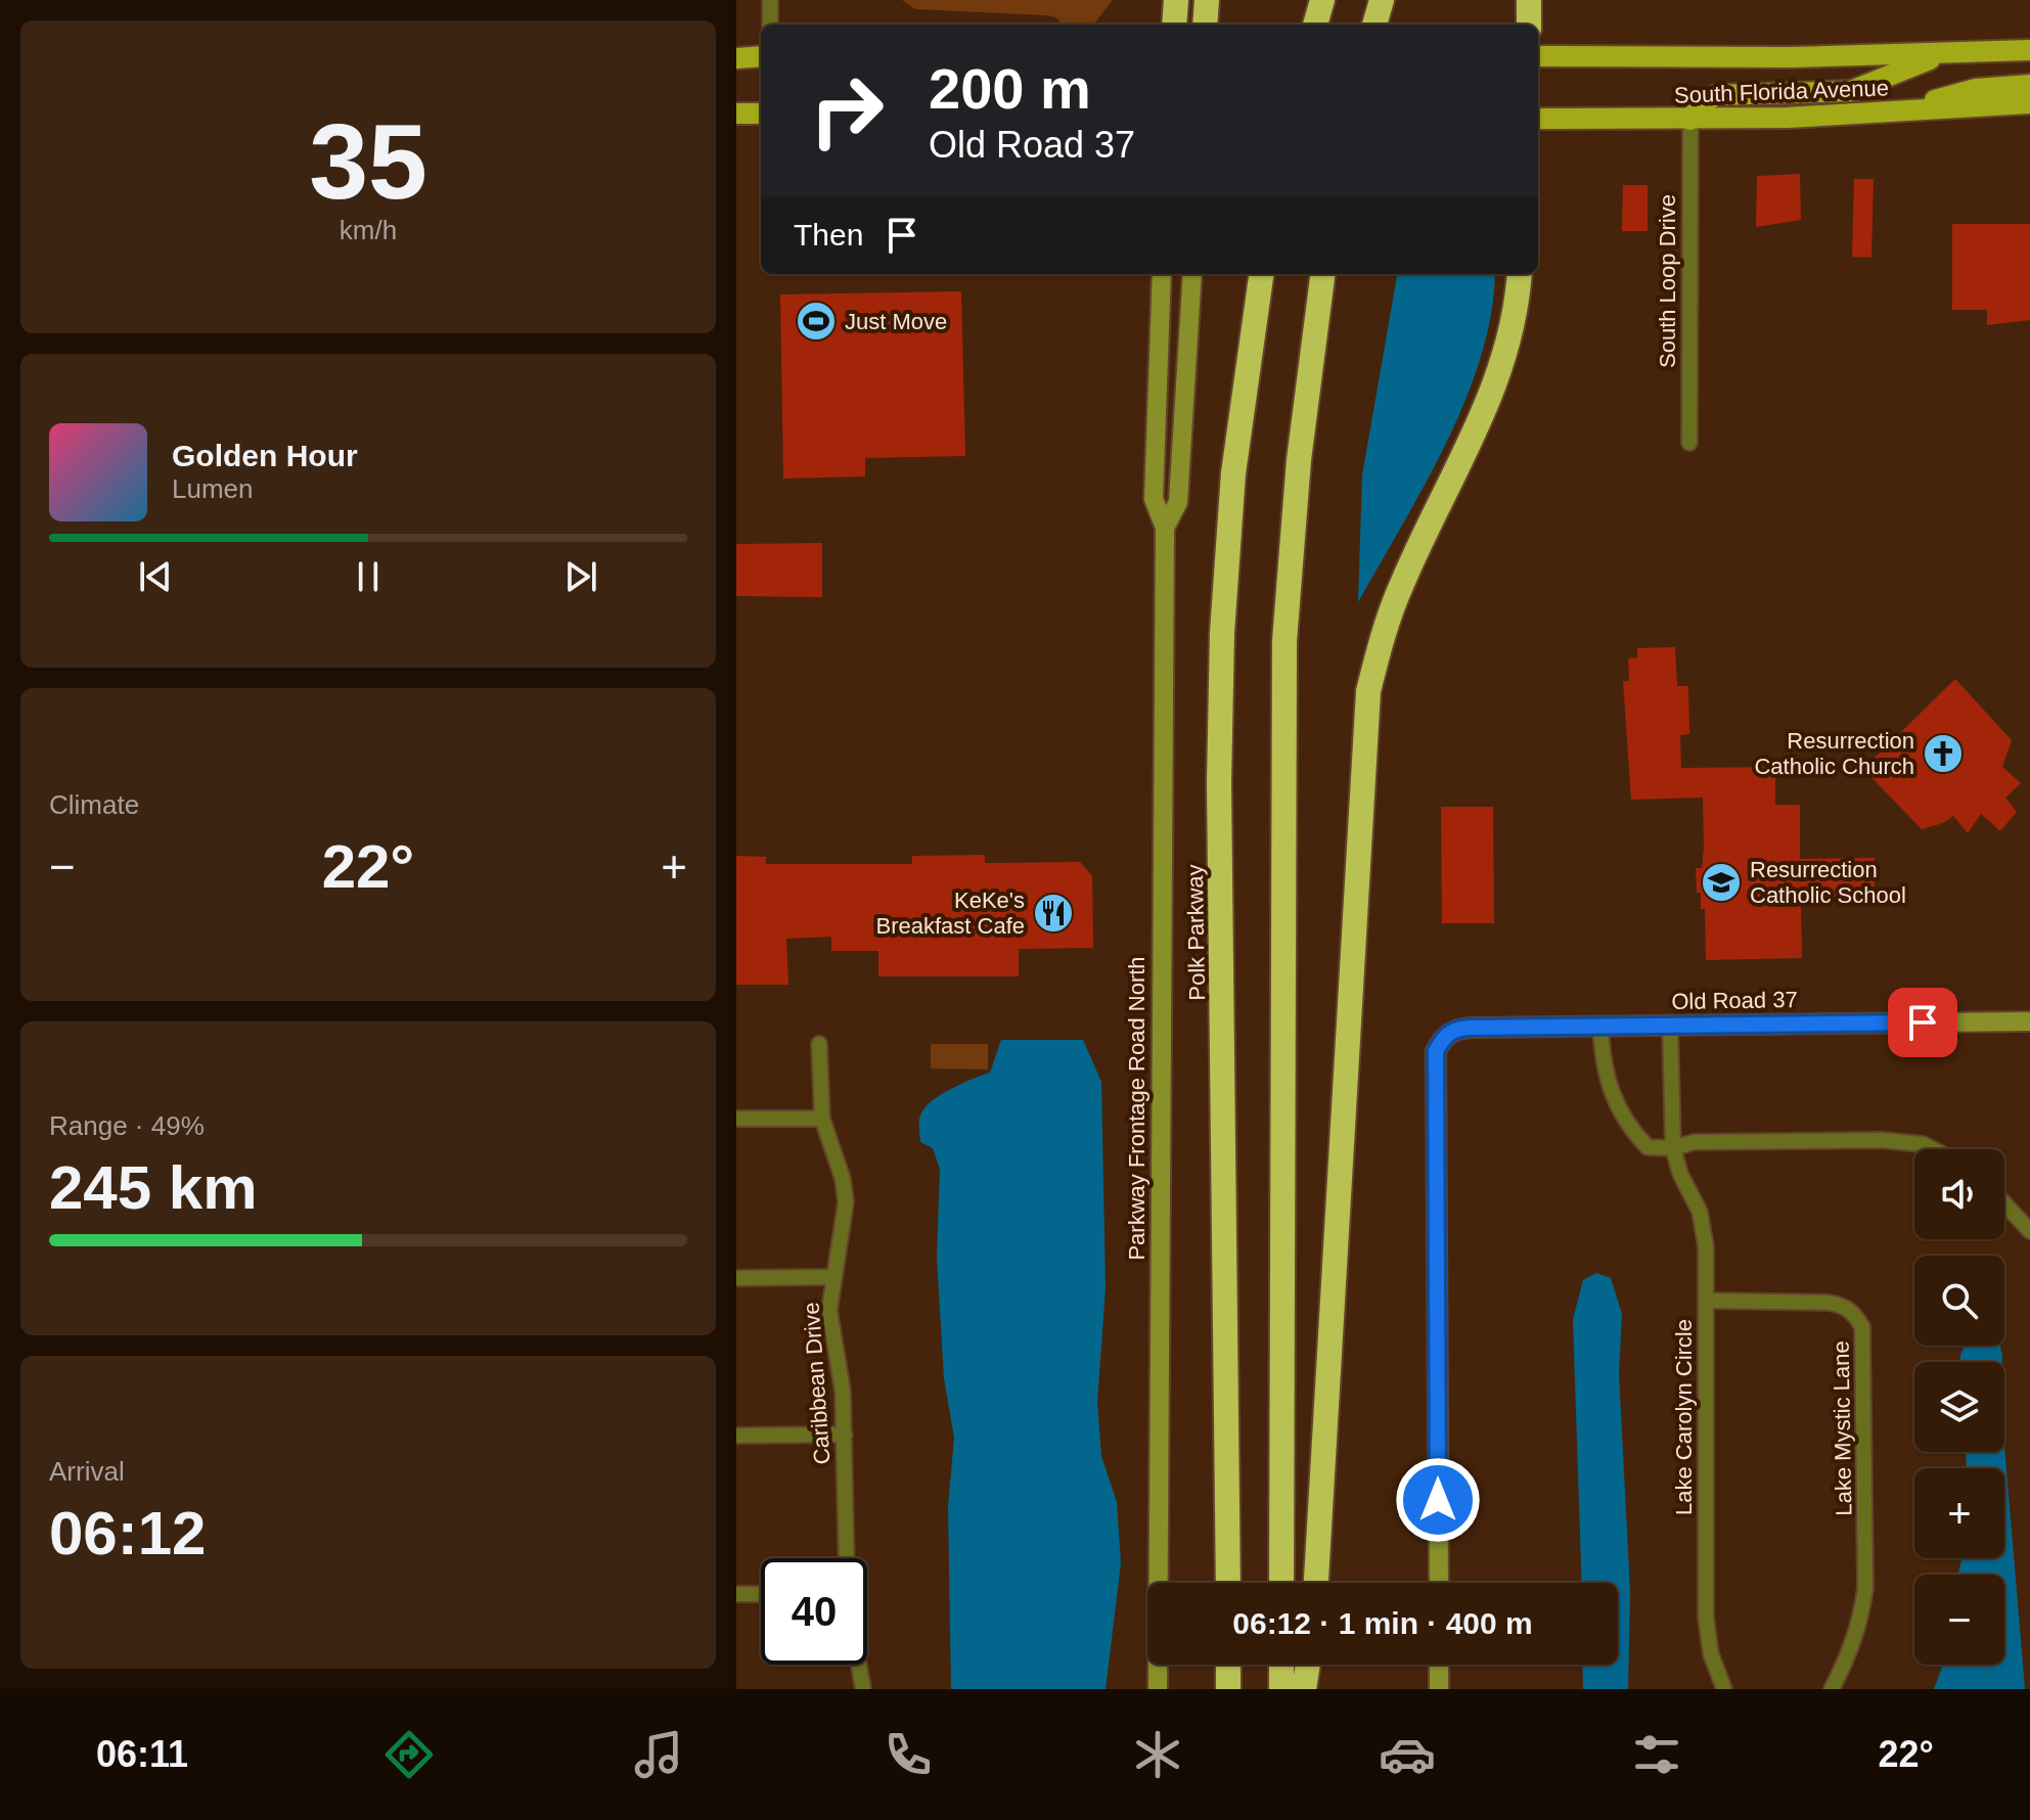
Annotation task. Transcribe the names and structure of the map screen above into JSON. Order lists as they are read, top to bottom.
{
  "streets": {
    "highway": ["Polk Parkway"],
    "main road": ["South Florida Avenue", "Old Road 37", "Parkway Frontage Road North"],
    "street": [
      "South Loop Drive",
      "Caribbean Drive",
      "Lake Carolyn Circle",
      "Lake Mystic Lane"
    ]
  },
  "crossings": [
    ["South Florida Avenue", "South Loop Drive"],
    ["Old Road 37", "Lake Carolyn Circle"],
    ["Lake Carolyn Circle", "Lake Mystic Lane"]
  ],
  "places": {
    "sports": ["Just Move"],
    "church": ["Resurrection Catholic Church"],
    "school or university": ["Resurrection Catholic School"],
    "restaurant": ["KeKe's Breakfast Cafe"]
  },
  "page": {
    "tile": [
      ["35", "km/h"],
      "Climate",
      ["Range · 49%", "245 km"],
      ["Arrival", "06:12"]
    ],
    "turn": ["200 m", "Old Road 37"],
    "then": "Then",
    "song": ["Golden Hour", "Lumen"],
    "heat": ["−", "22°", "+"],
    "map_buttons": ["+", "−"],
    "limit": "40",
    "trip": "06:12 · 1 min · 400 m",
    "tabs": ["06:11", "22°"]
  }
}
